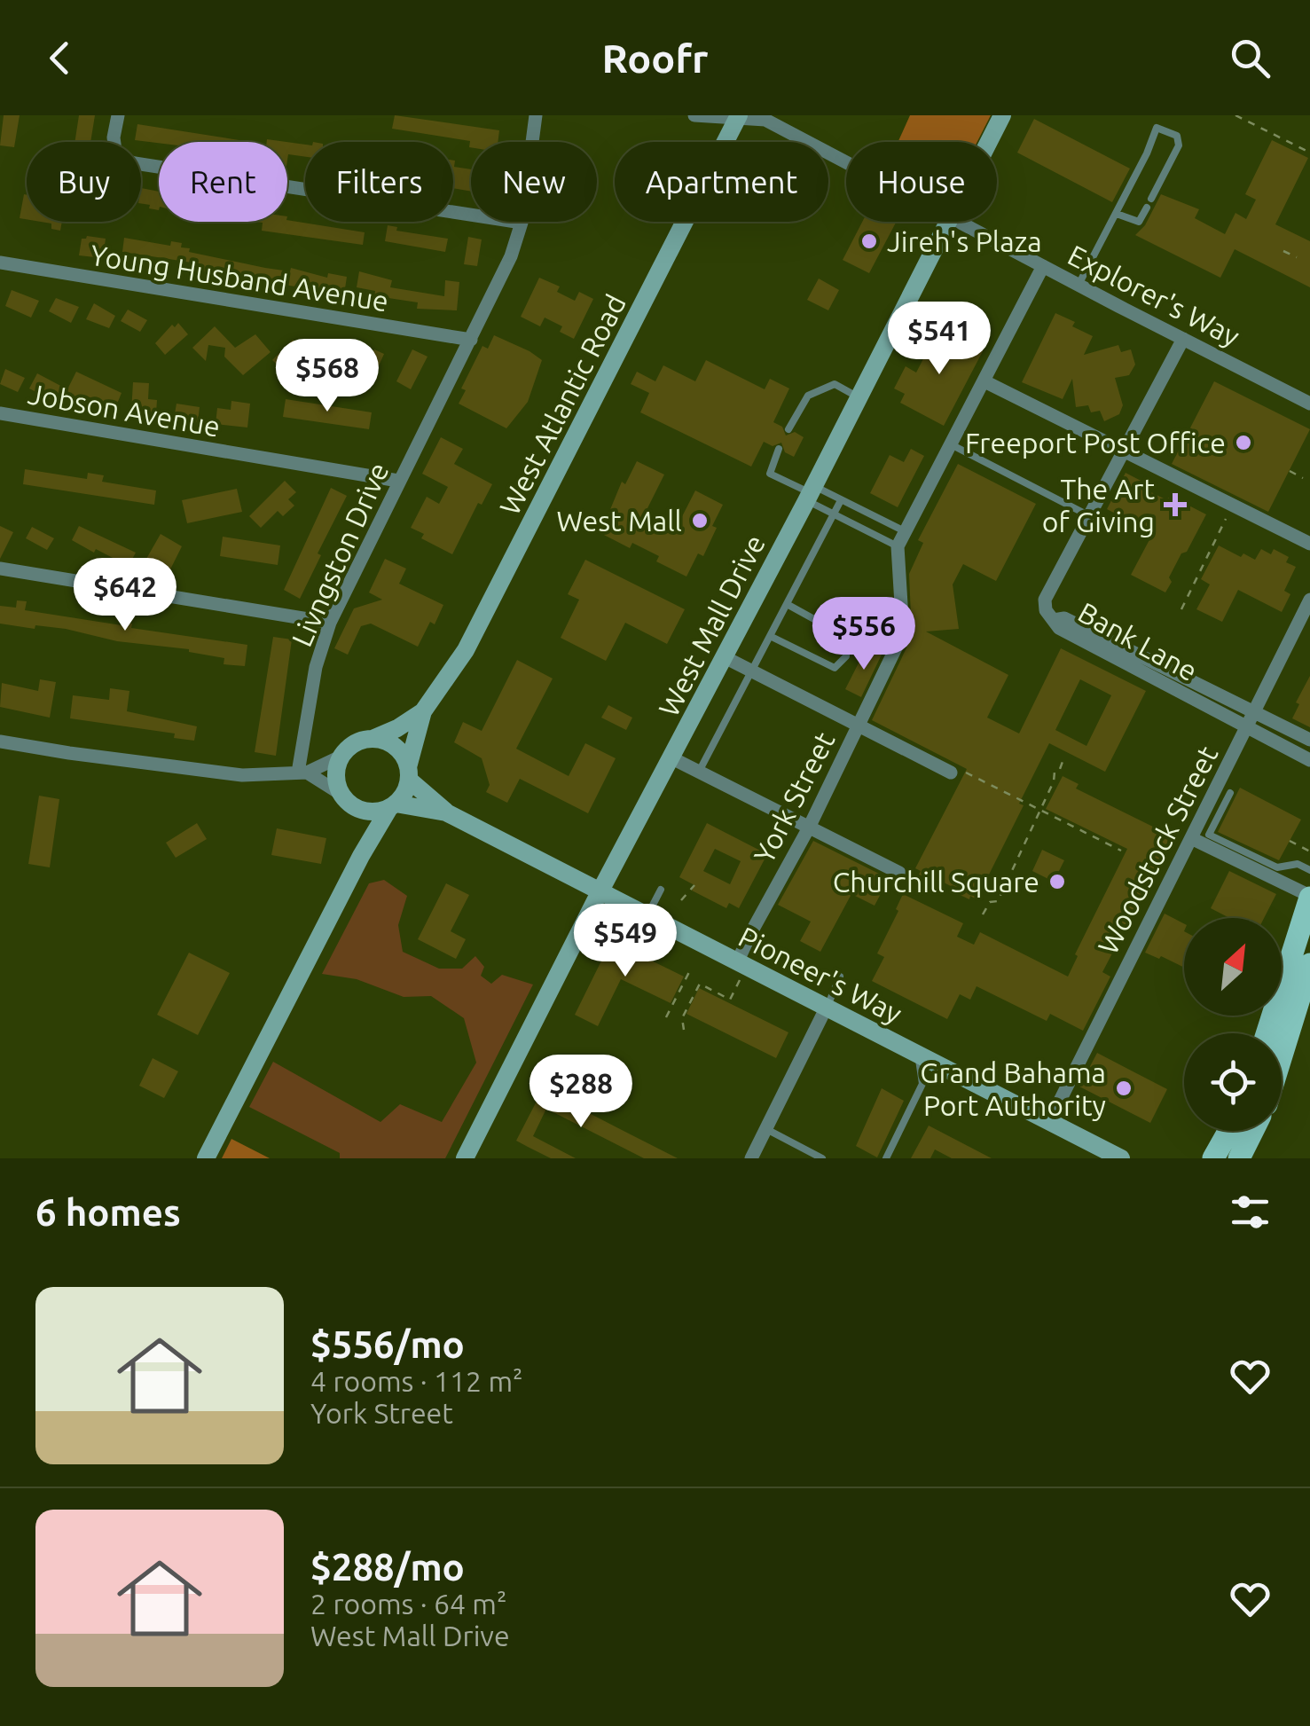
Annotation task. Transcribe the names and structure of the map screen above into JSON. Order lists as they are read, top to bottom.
{
  "streets": {
    "main road": ["West Atlantic Road", "West Mall Drive", "Pioneer's Way"],
    "street": [
      "Young Husband Avenue",
      "Explorer's Way",
      "Jobson Avenue",
      "Livngston Drive",
      "Bank Lane",
      "York Street",
      "Woodstock Street"
    ]
  },
  "crossings": [
    ["Young Husband Avenue", "Livngston Drive"],
    ["Explorer's Way", "West Atlantic Road"],
    ["West Atlantic Road", "Pioneer's Way"],
    ["Jobson Avenue", "Livngston Drive"],
    ["West Mall Drive", "Pioneer's Way"],
    ["Bank Lane", "Woodstock Street"],
    ["York Street", "Pioneer's Way"],
    ["Woodstock Street", "Pioneer's Way"]
  ],
  "places": {
    "other": [
      "Jireh's Plaza",
      "Freeport Post Office",
      "West Mall",
      "Churchill Square",
      "Grand Bahama Port Authority"
    ],
    "health": ["The Art of Giving"]
  },
  "north": "top right",
  "page": {
    "header": "Roofr",
    "chip": [
      "Buy",
      "Rent",
      "Filters",
      "New",
      "Apartment",
      "House"
    ],
    "price": [
      "$541",
      "$568",
      "$642",
      "$556",
      "$549",
      "$288"
    ],
    "heading": "6 homes",
    "list": [
      {
        "name": "$556/mo",
        "note": "4 rooms · 112 m² · York Street"
      },
      {
        "name": "$288/mo",
        "note": "2 rooms · 64 m² · West Mall Drive"
      }
    ]
  }
}
